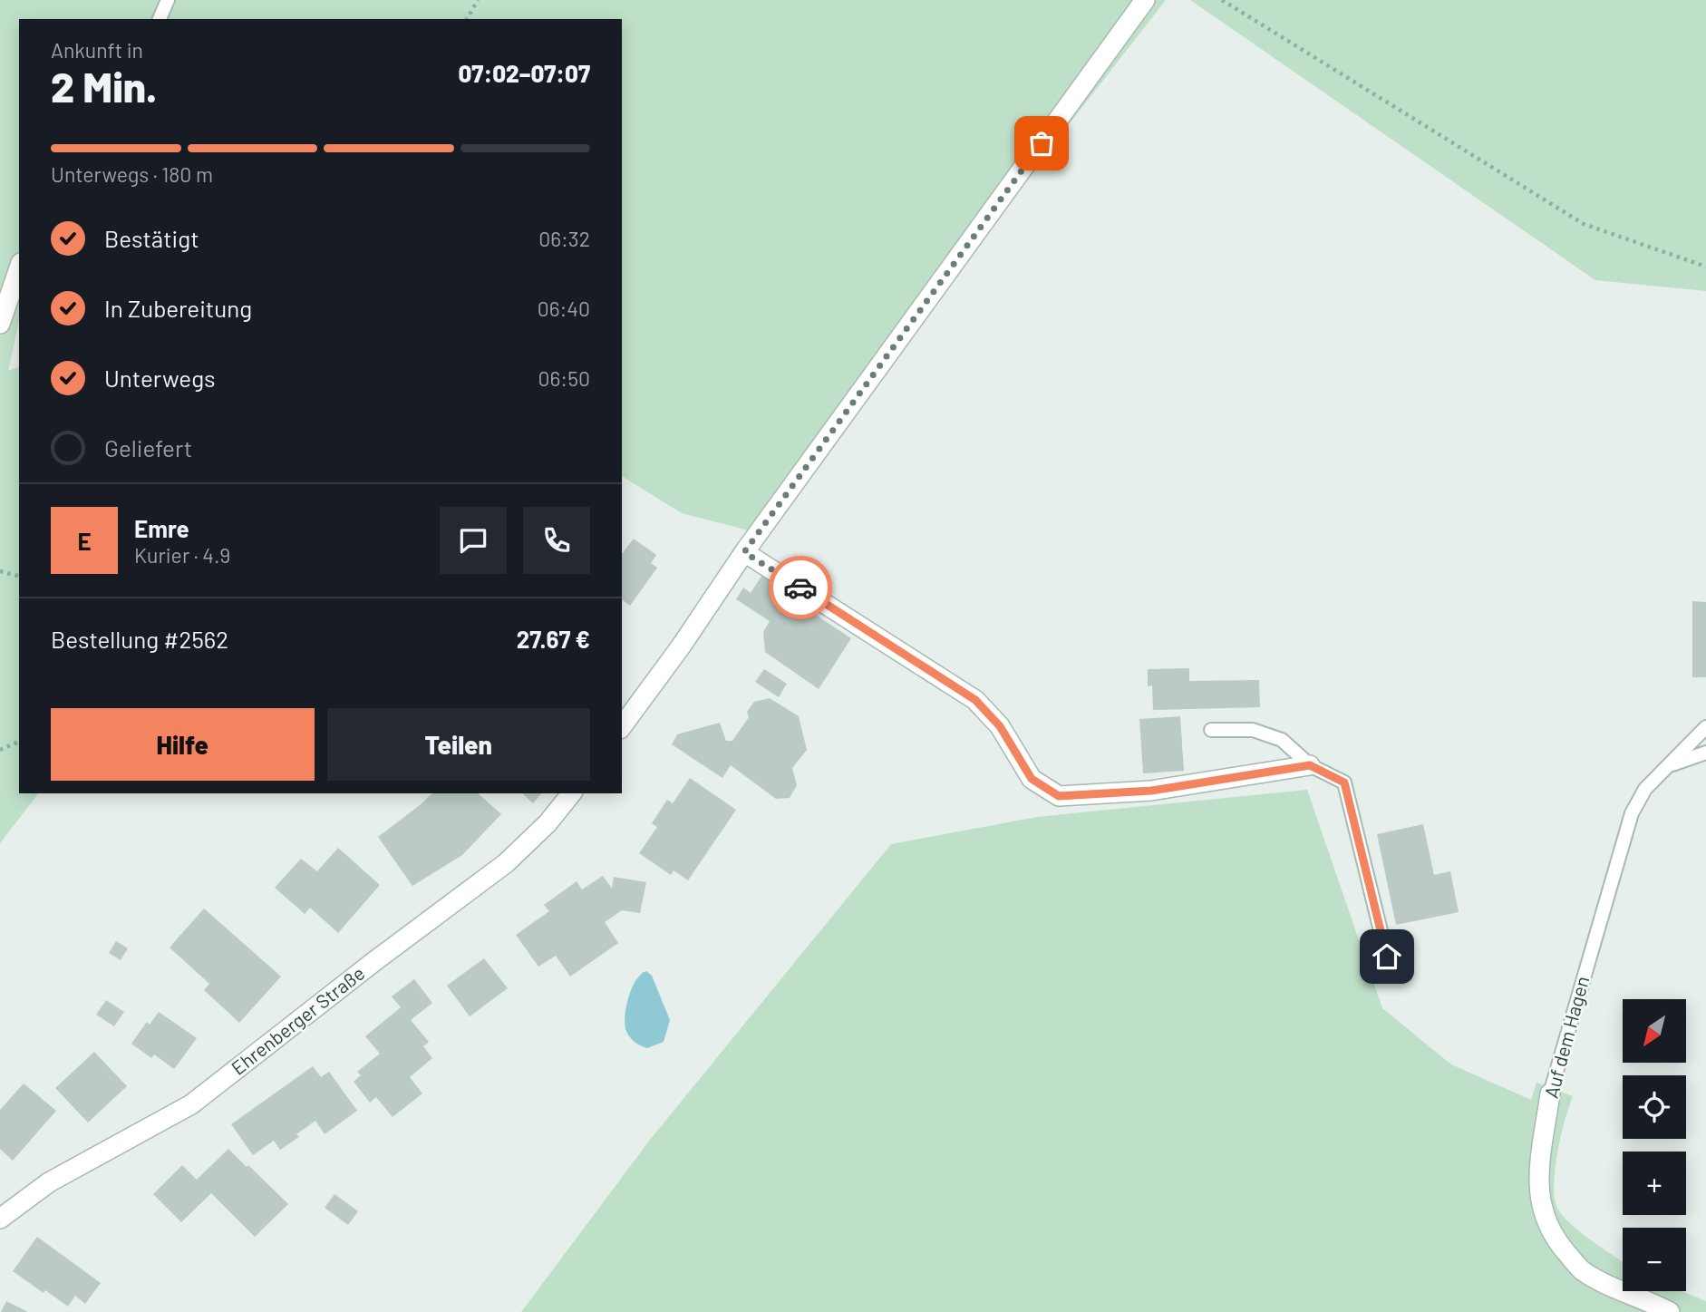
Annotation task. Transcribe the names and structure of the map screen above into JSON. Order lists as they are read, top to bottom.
{
  "streets": {
    "street": ["Ehrenberger Straße", "Auf dem Hagen"]
  },
  "north": "bottom left",
  "page": {
    "heading": ["2 Min.", "Ankunft in", "07:02–07:07"],
    "panel": [
      "Emre",
      "Kurier · 4.9",
      "Bestellung #2562",
      "27.67 €"
    ],
    "bar": "Unterwegs · 180 m",
    "list": [
      ["Bestätigt", "06:32"],
      ["In Zubereitung", "06:40"],
      ["Unterwegs", "06:50"],
      "Geliefert"
    ],
    "round": "E",
    "buttons": ["Hilfe", "Teilen"],
    "map_buttons": ["+", "−"]
  }
}
